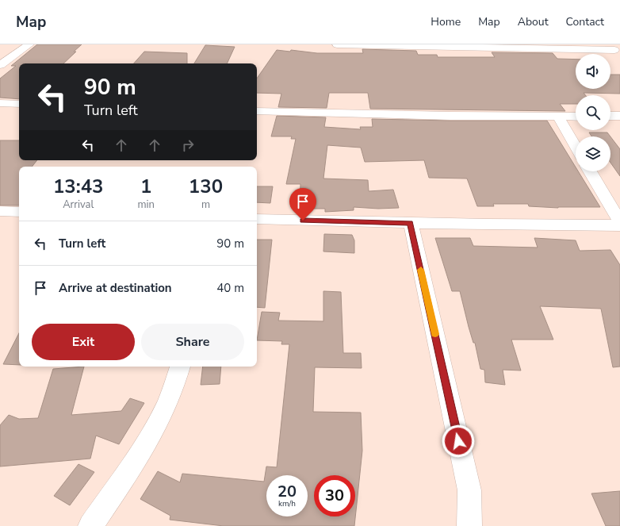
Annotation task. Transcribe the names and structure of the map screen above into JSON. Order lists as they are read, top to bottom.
{
  "page": {
    "header": "Map",
    "nav": [
      "Home",
      "Map",
      "About",
      "Contact"
    ],
    "turn": ["90 m", "Turn left"],
    "eta": [
      "13:43",
      "Arrival",
      "1",
      "min",
      "130",
      "m"
    ],
    "list": [
      {
        "name": "Turn left",
        "value": "90 m"
      },
      {
        "name": "Arrive at destination",
        "value": "40 m"
      }
    ],
    "buttons": ["Exit", "Share"],
    "speed": "20 km/h",
    "limit": "30"
  }
}
